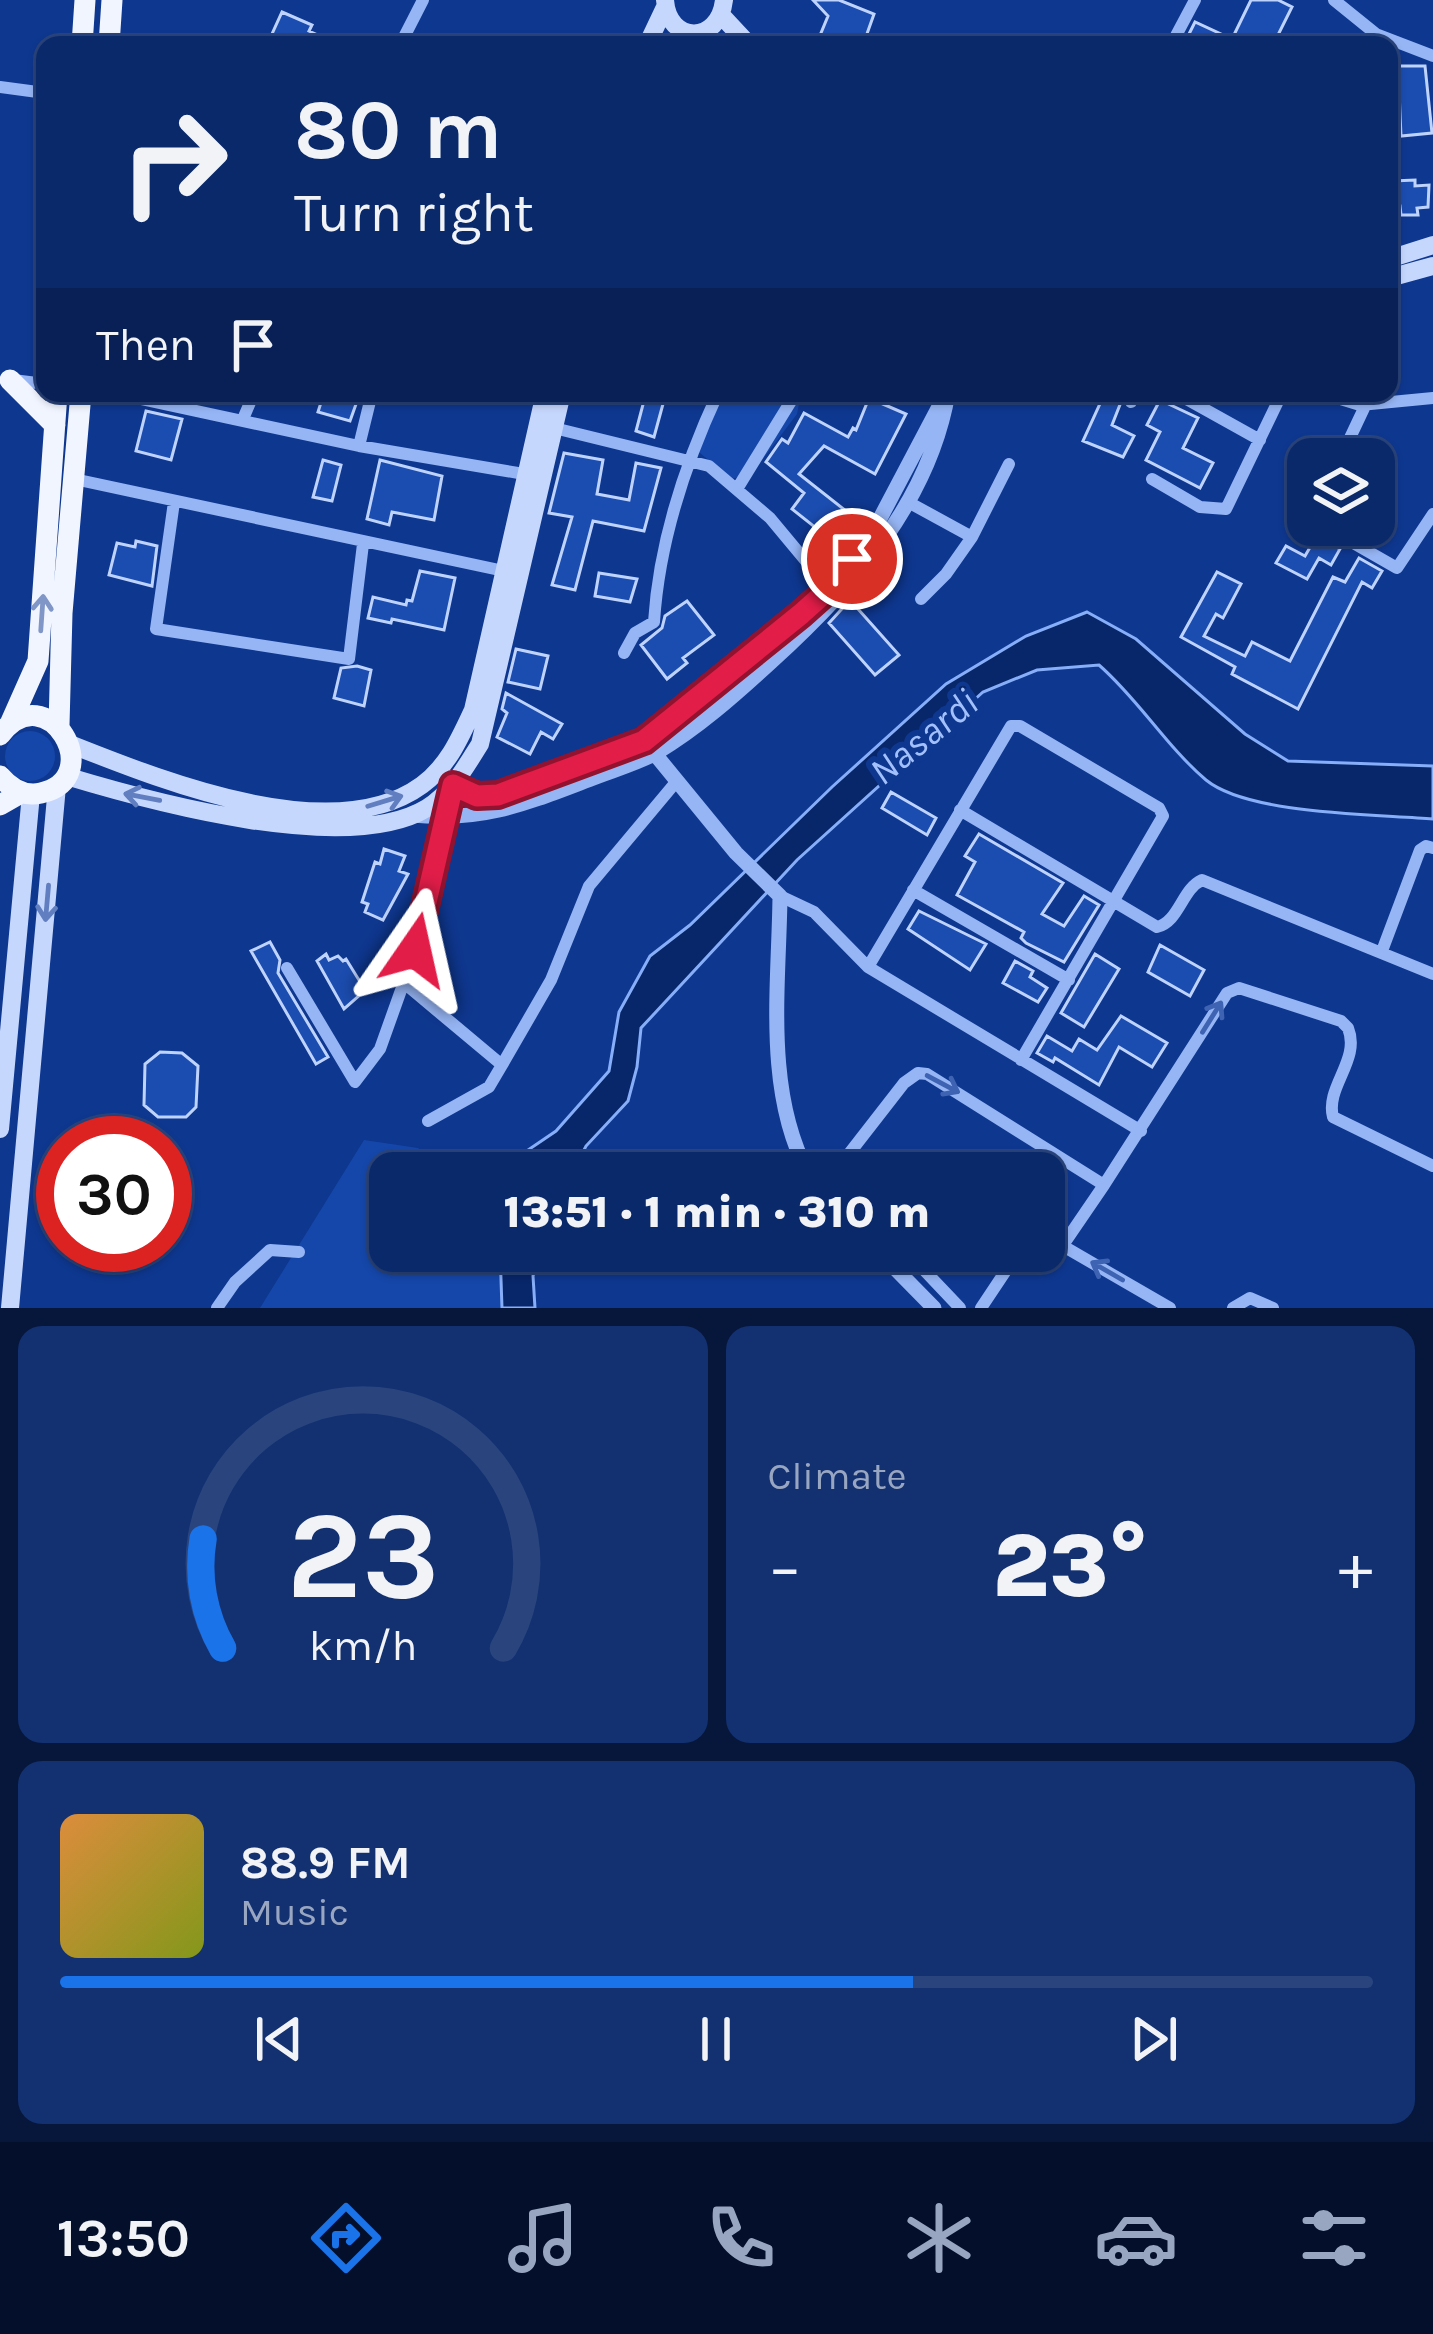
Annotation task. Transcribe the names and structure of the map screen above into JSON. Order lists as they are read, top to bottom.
{
  "water": ["Nasardi"],
  "page": {
    "turn": ["80 m", "Turn right"],
    "then": "Then",
    "limit": "30",
    "trip": "13:51 · 1 min · 310 m",
    "tile": "Climate",
    "heat": ["−", "23°", "+"],
    "song": ["88.9 FM", "Music"],
    "tabs": "13:50",
    "gauge": ["23", "km/h"]
  }
}
